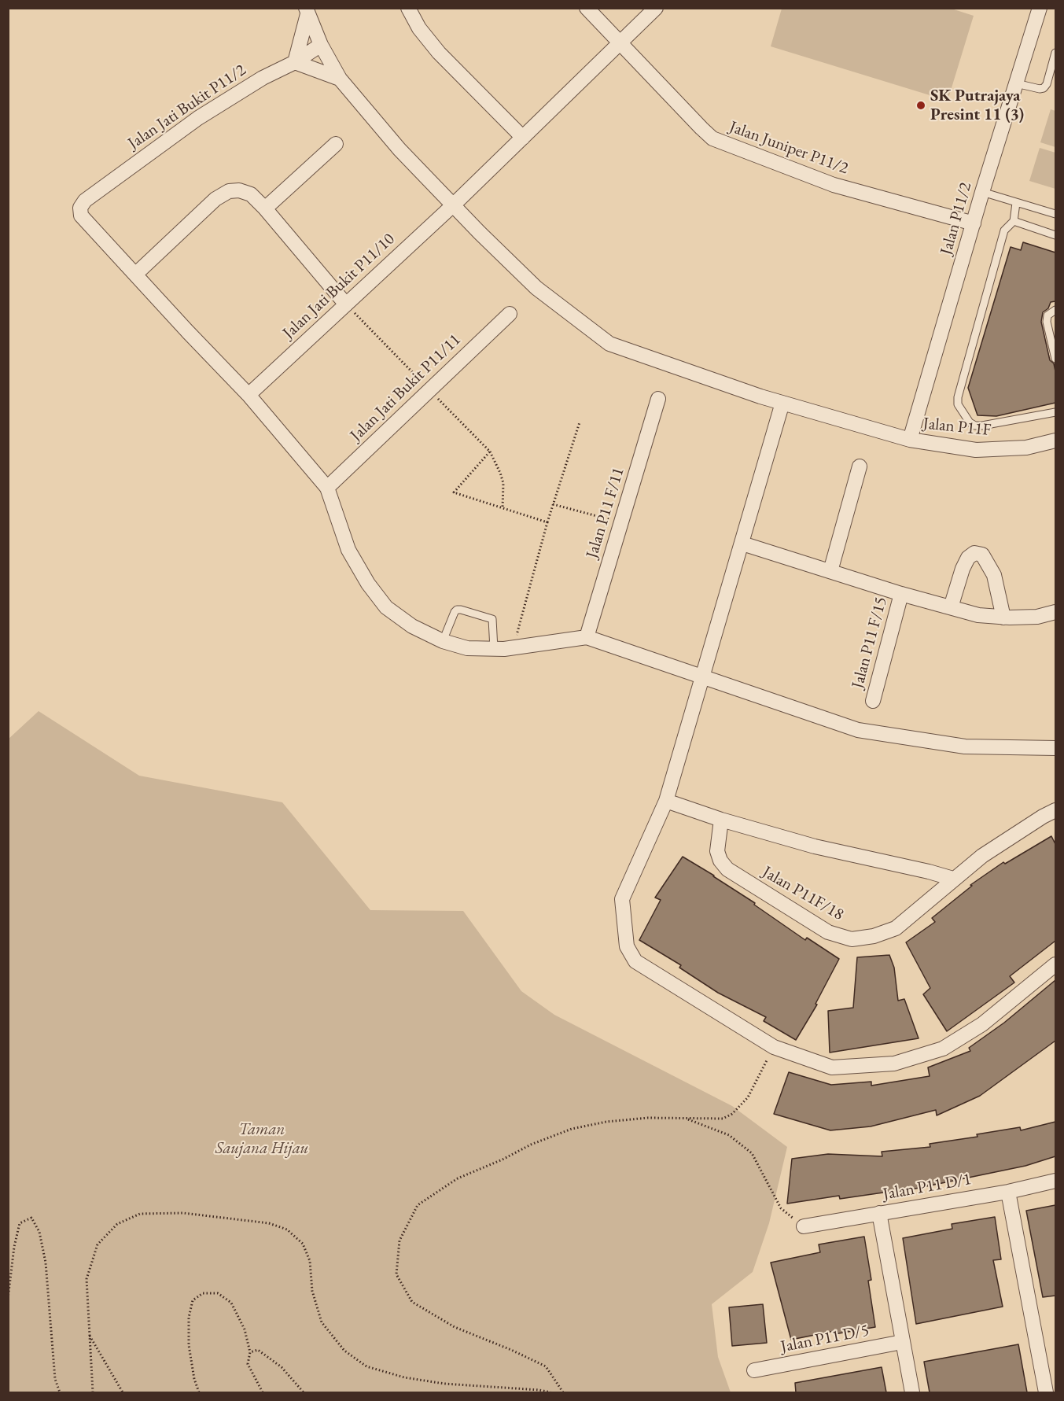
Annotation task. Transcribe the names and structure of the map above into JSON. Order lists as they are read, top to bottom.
{
  "streets": {
    "street": [
      "Jalan Jati Bukit P11/2",
      "Jalan Juniper P11/2",
      "Jalan P11/2",
      "Jalan Jati Bukit P11/10",
      "Jalan Jati Bukit P11/11",
      "Jalan P11F",
      "Jalan P11 F/11",
      "Jalan P11 F/15",
      "Jalan P11F/18",
      "Jalan P11 D/1",
      "Jalan P11 D/5"
    ]
  },
  "crossings": [
    ["Jalan Jati Bukit P11/2", "Jalan P11F"],
    ["Jalan Juniper P11/2", "Jalan P11/2"],
    ["Jalan Juniper P11/2", "Jalan Jati Bukit P11/10"],
    ["Jalan P11/2", "Jalan P11F"],
    ["Jalan Jati Bukit P11/10", "Jalan P11F"]
  ],
  "parks": ["Taman Saujana Hijau"],
  "places": ["SK Putrajaya Presint 11 (3)"]
}
